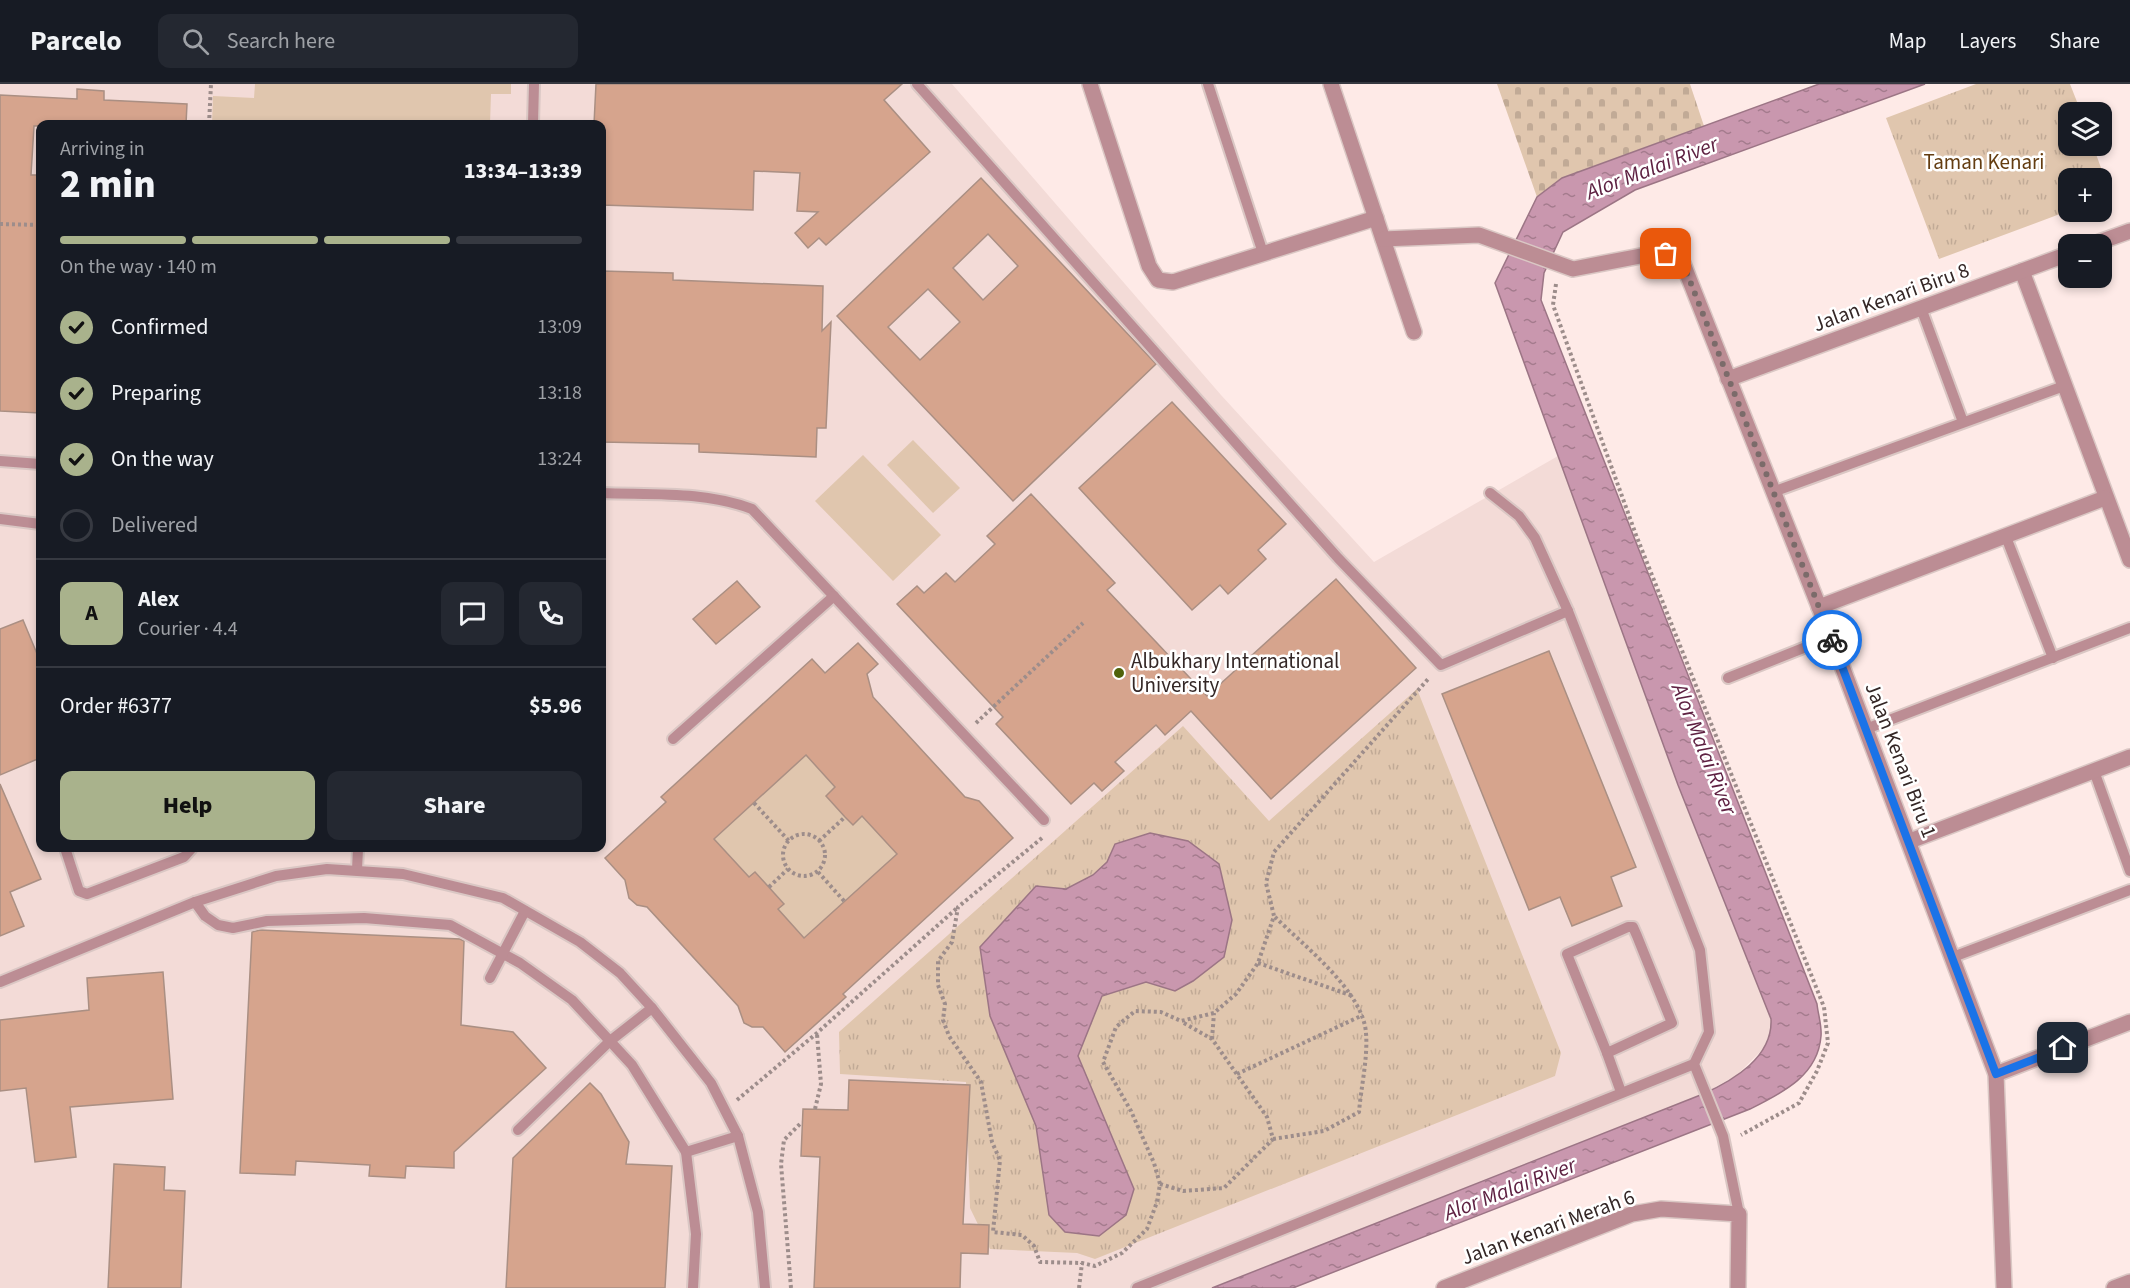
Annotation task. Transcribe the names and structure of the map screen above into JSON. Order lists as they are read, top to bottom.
{
  "streets": {
    "street": ["Jalan Kenari Biru 8", "Jalan Kenari Biru 1", "Jalan Kenari Merah 6"]
  },
  "crossings": [
    ["Jalan Kenari Biru 8", "Jalan Kenari Biru 1"]
  ],
  "water": ["Alor Malai River"],
  "parks": ["Taman Kenari"],
  "places": ["Albukhary International University"],
  "page": {
    "header": "Parcelo",
    "search": "Search here",
    "nav": ["Map", "Layers", "Share"],
    "map_buttons": ["+", "−"],
    "heading": ["2 min", "Arriving in", "13:34–13:39"],
    "panel": [
      "Alex",
      "Courier · 4.4",
      "Order #6377",
      "$5.96"
    ],
    "bar": "On the way · 140 m",
    "list": [
      ["Confirmed", "13:09"],
      ["Preparing", "13:18"],
      ["On the way", "13:24"],
      "Delivered"
    ],
    "round": "A",
    "buttons": ["Help", "Share"]
  }
}
